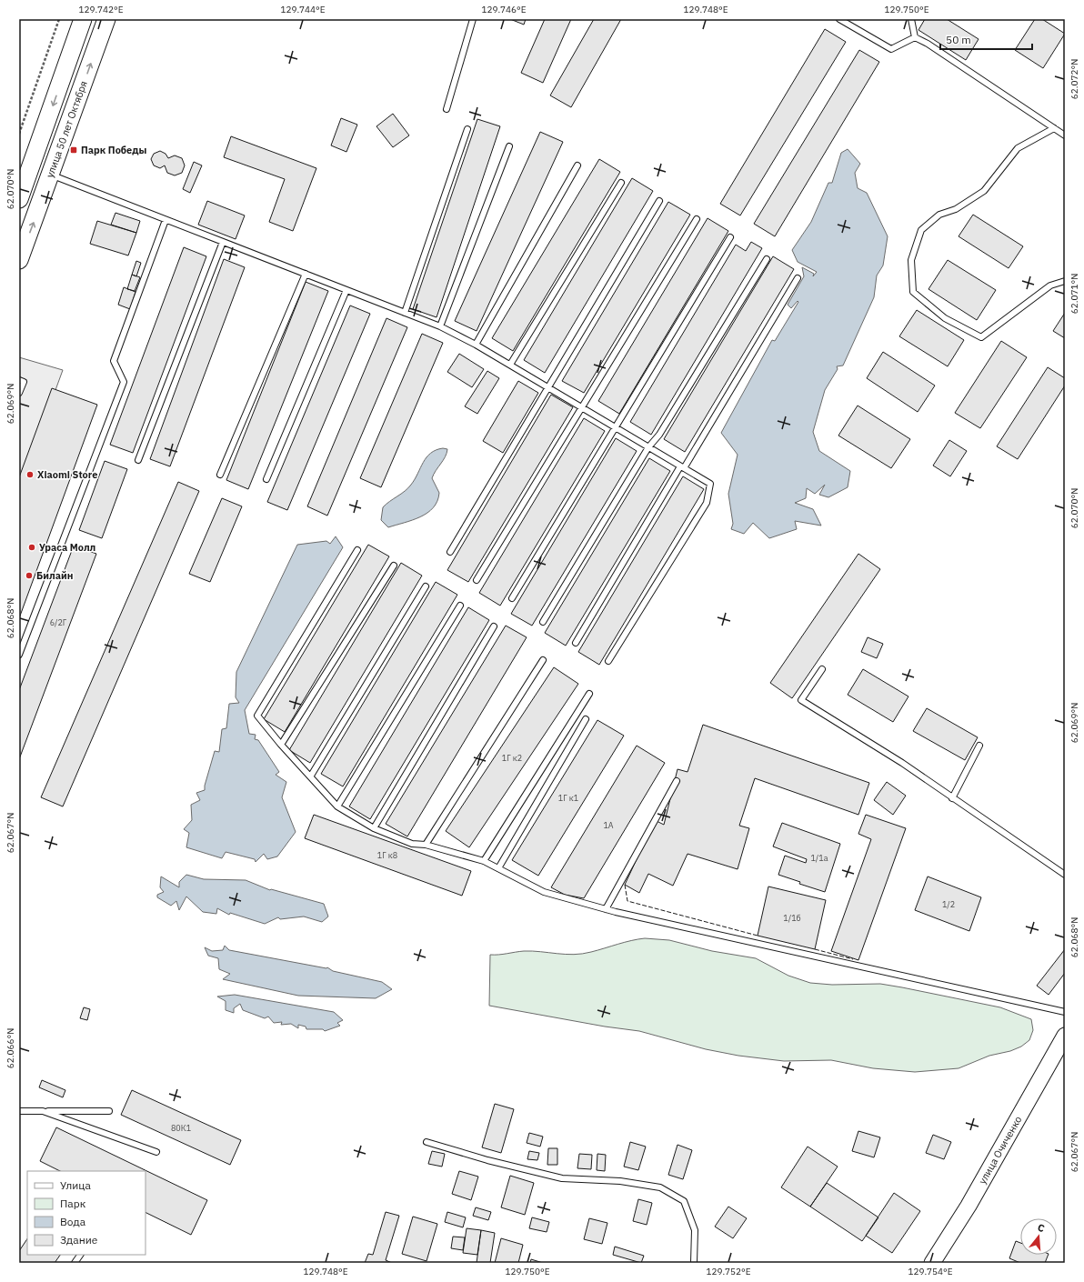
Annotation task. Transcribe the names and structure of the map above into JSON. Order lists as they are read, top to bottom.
{
  "streets": {
    "main road": ["улица 50 лет Октября"],
    "street": ["улица Очиченко"]
  },
  "places": {
    "transit": ["Парк Победы"],
    "other": ["Xiaomi Store", "Ураса Молл", "Билайн"]
  },
  "house_numbers": [
    "6/2Г",
    "1Г к2",
    "1Г к1",
    "1А",
    "1Г к8",
    "1/1а",
    "1/2",
    "1/1б",
    "80К1"
  ],
  "legend": [
    "Улица",
    "Парк",
    "Вода",
    "Здание"
  ],
  "scale_bar": "50 m",
  "north": "top",
  "coordinates": [
    "129.742°E",
    "129.744°E",
    "129.746°E",
    "129.748°E",
    "129.750°E",
    "62.072°N",
    "62.070°N",
    "62.071°N",
    "62.069°N",
    "62.068°N",
    "62.067°N",
    "62.066°N",
    "129.752°E",
    "129.754°E"
  ]
}
